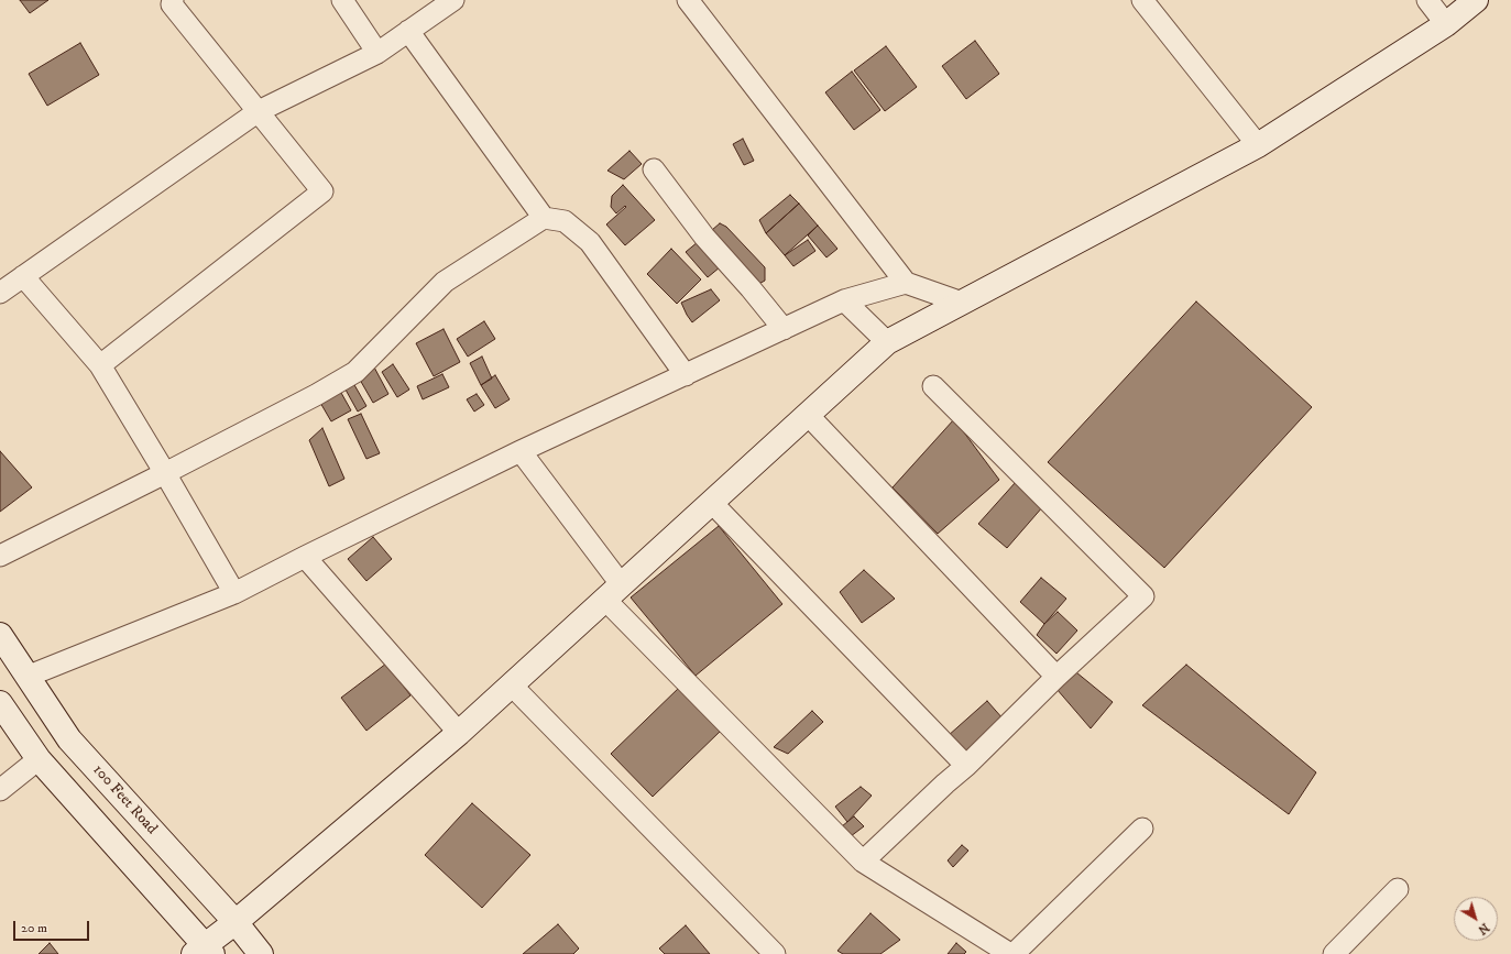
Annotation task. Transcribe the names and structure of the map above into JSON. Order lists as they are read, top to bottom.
{
  "streets": {
    "street": ["100 Feet Road"]
  },
  "scale_bar": "20 m",
  "north": "bottom right"
}
